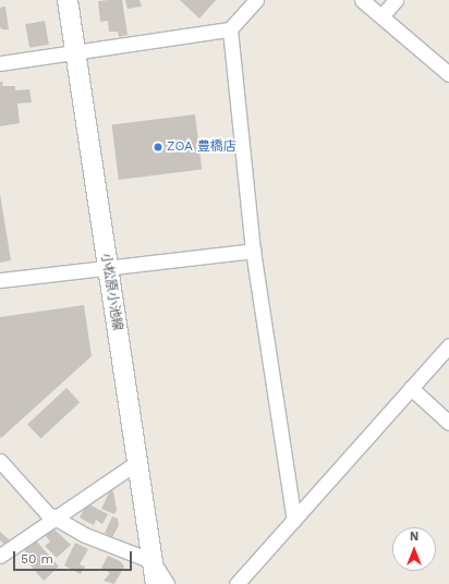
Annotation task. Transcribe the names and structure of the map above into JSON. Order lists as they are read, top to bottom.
{
  "streets": {
    "main road": ["小松原小池線"]
  },
  "places": ["ZOA 豊橋店"],
  "scale_bar": "50 m",
  "north": "top"
}
